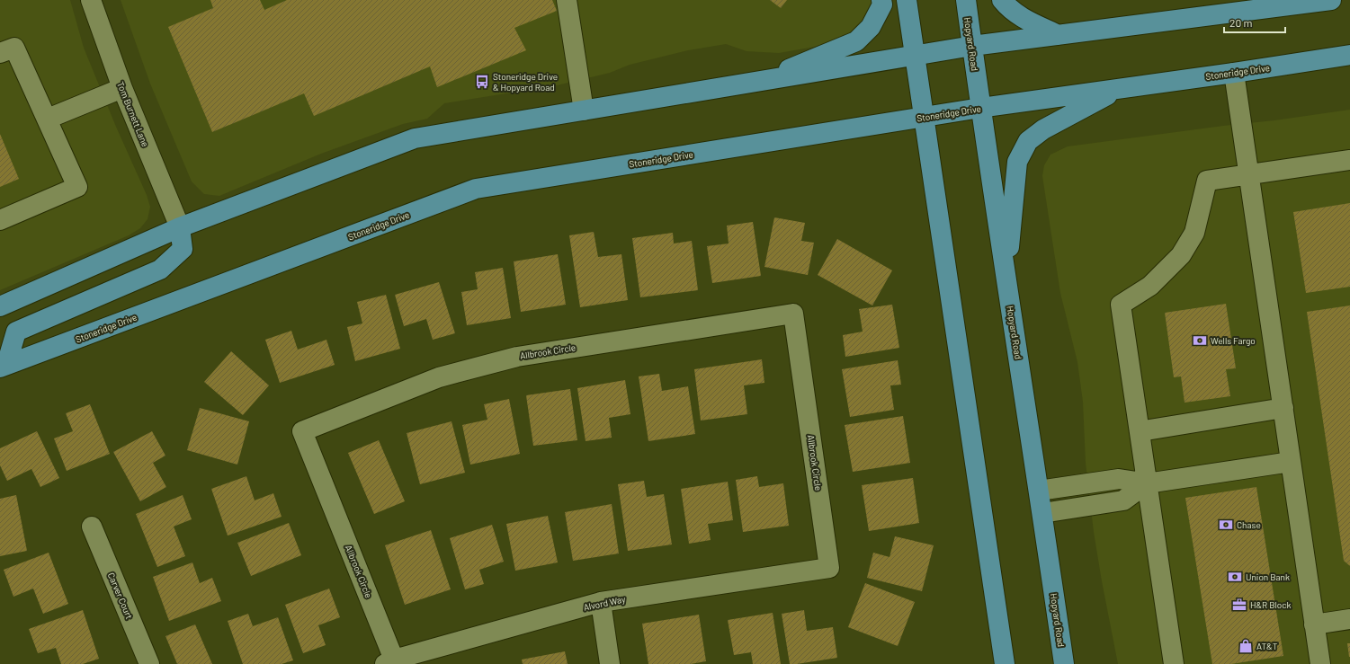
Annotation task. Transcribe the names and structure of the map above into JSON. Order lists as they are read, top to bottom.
{
  "streets": {
    "main road": ["Hopyard Road", "Stoneridge Drive"],
    "street": [
      "Tom Burnett Lane",
      "Allbrook Circle",
      "Carver Court",
      "Alvord Way"
    ]
  },
  "crossings": [
    ["Hopyard Road", "Stoneridge Drive"],
    ["Allbrook Circle", "Alvord Way"]
  ],
  "places": {
    "bus stop": ["Stoneridge Drive & Hopyard Road"],
    "bank": ["Wells Fargo", "Chase", "Union Bank"],
    "office": ["H&R Block"],
    "shop": ["AT&T"]
  },
  "scale_bar": "20 m"
}
